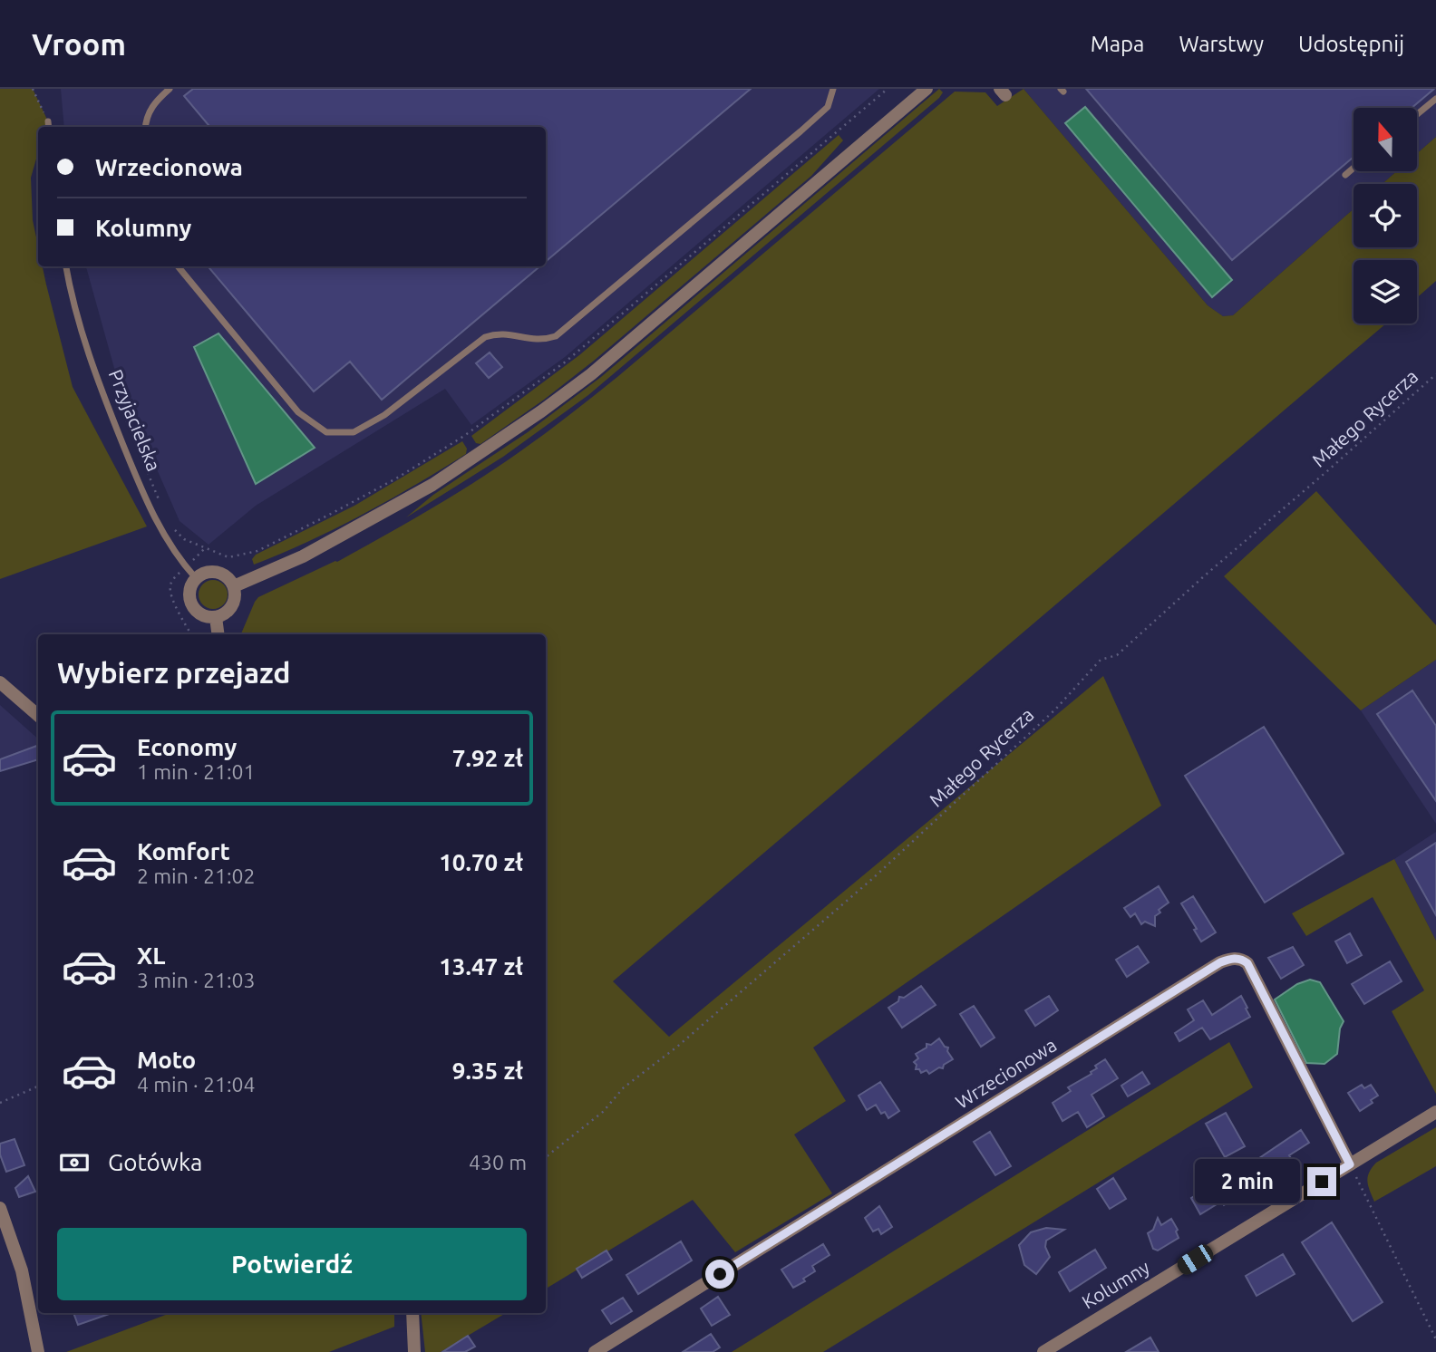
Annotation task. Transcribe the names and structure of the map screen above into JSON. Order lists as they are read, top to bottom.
{
  "streets": {
    "street": ["Wrzecionowa", "Kolumny"],
    "lane": ["Przyjacielska"],
    "path": ["Małego Rycerza"]
  },
  "crossings": [
    ["Wrzecionowa", "Kolumny"]
  ],
  "north": "top",
  "page": {
    "header": "Vroom",
    "nav": ["Mapa", "Warstwy", "Udostępnij"],
    "banner": ["Wrzecionowa", "Kolumny"],
    "heading": "Wybierz przejazd",
    "list": [
      {
        "name": "Economy",
        "note": "1 min · 21:01",
        "value": "7.92 zł"
      },
      {
        "name": "Komfort",
        "note": "2 min · 21:02",
        "value": "10.70 zł"
      },
      {
        "name": "XL",
        "note": "3 min · 21:03",
        "value": "13.47 zł"
      },
      {
        "name": "Moto",
        "note": "4 min · 21:04",
        "value": "9.35 zł"
      }
    ],
    "pay": ["Gotówka", "430 m"],
    "bubble": "2 min",
    "buttons": "Potwierdź"
  }
}
